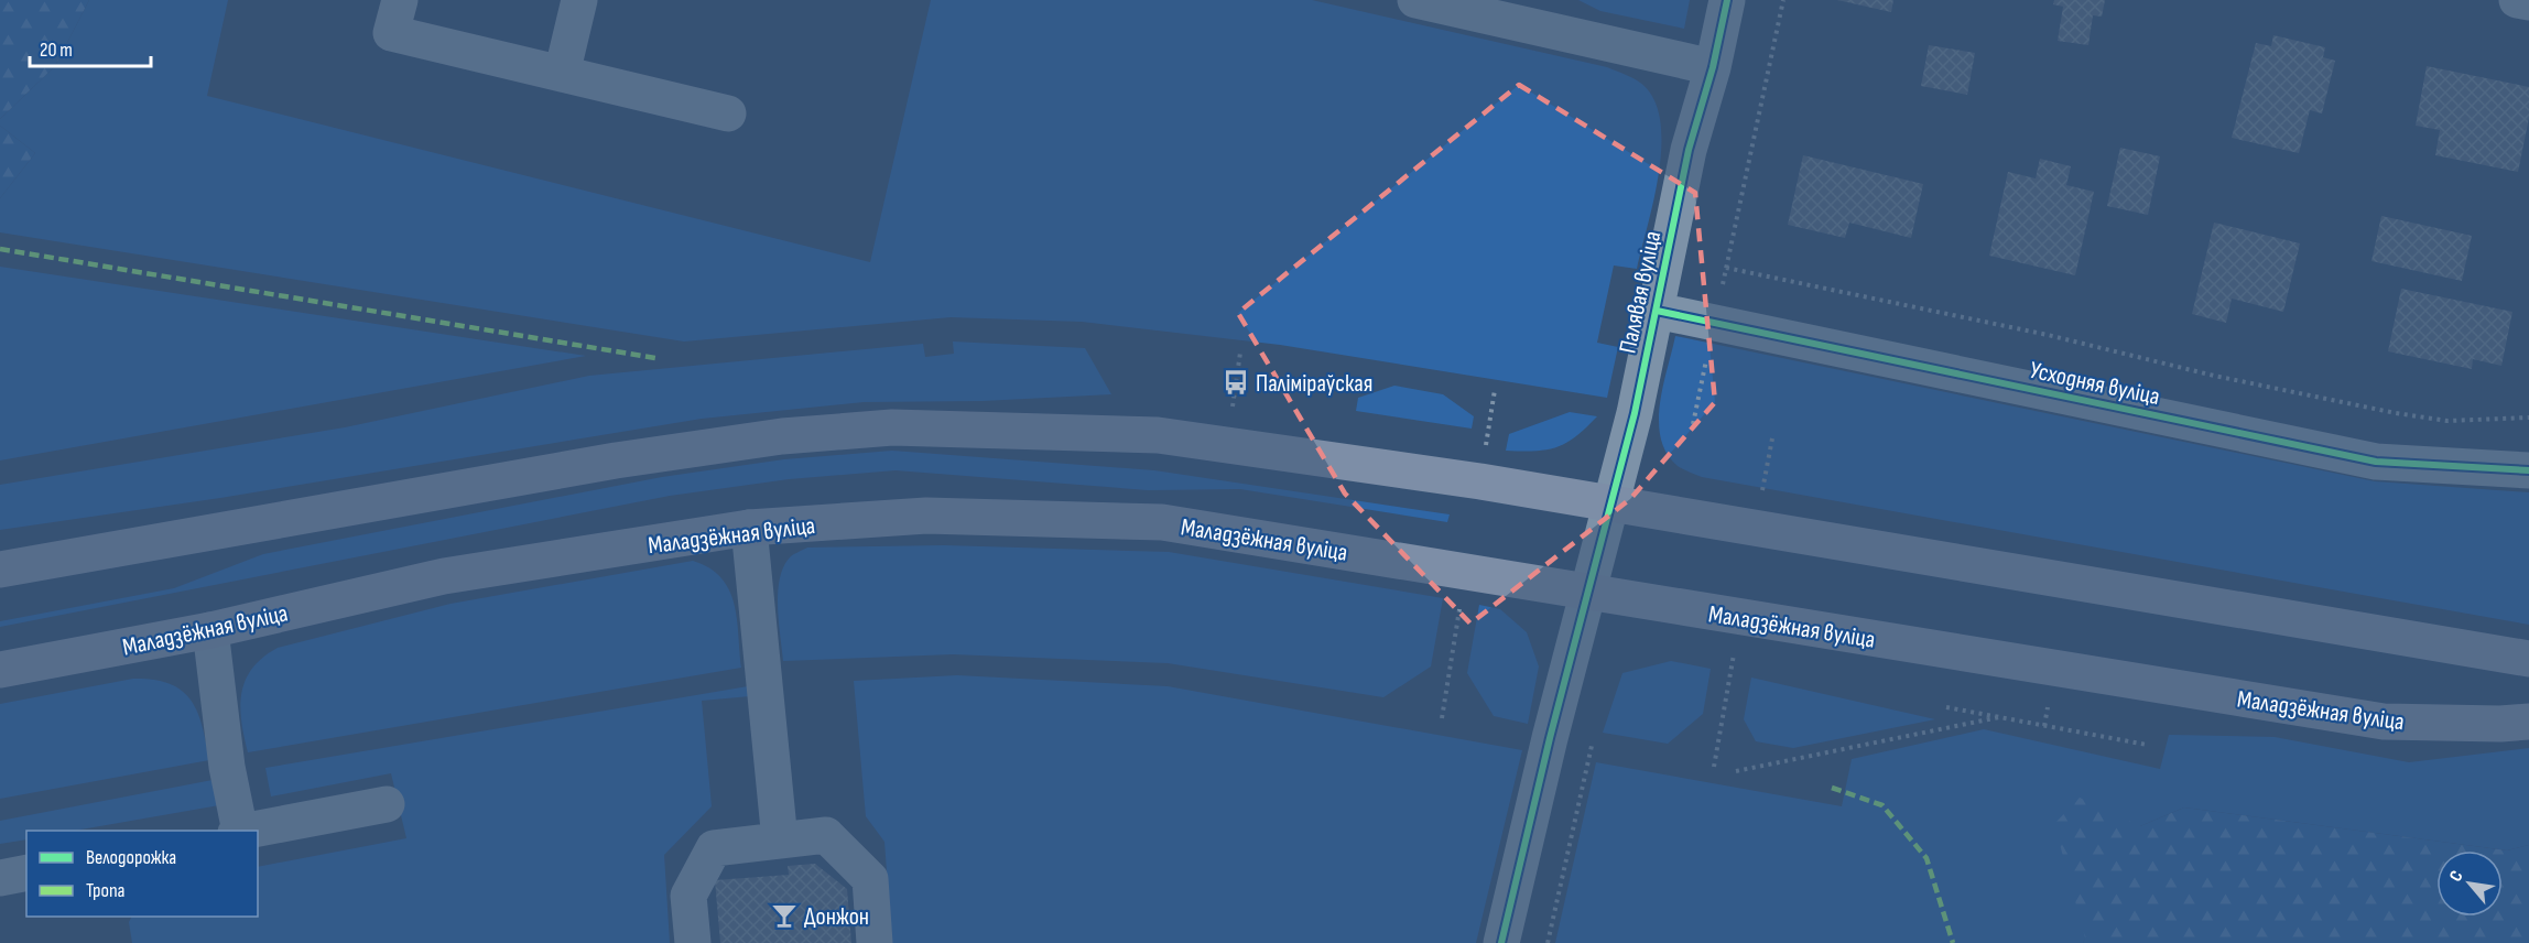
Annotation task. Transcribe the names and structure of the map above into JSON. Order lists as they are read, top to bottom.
{
  "streets": {
    "main road": ["Маладзёжная вуліца"],
    "street": ["Палявая вуліца", "Усходняя вуліца"]
  },
  "crossings": [
    ["Палявая вуліца", "Усходняя вуліца"],
    ["Палявая вуліца", "Маладзёжная вуліца"]
  ],
  "places": {
    "bus stop": ["Паліміраўская"],
    "bar": ["Донжон"]
  },
  "legend": ["Велодорожка", "Тропа"],
  "scale_bar": "20 m",
  "north": "top left"
}
